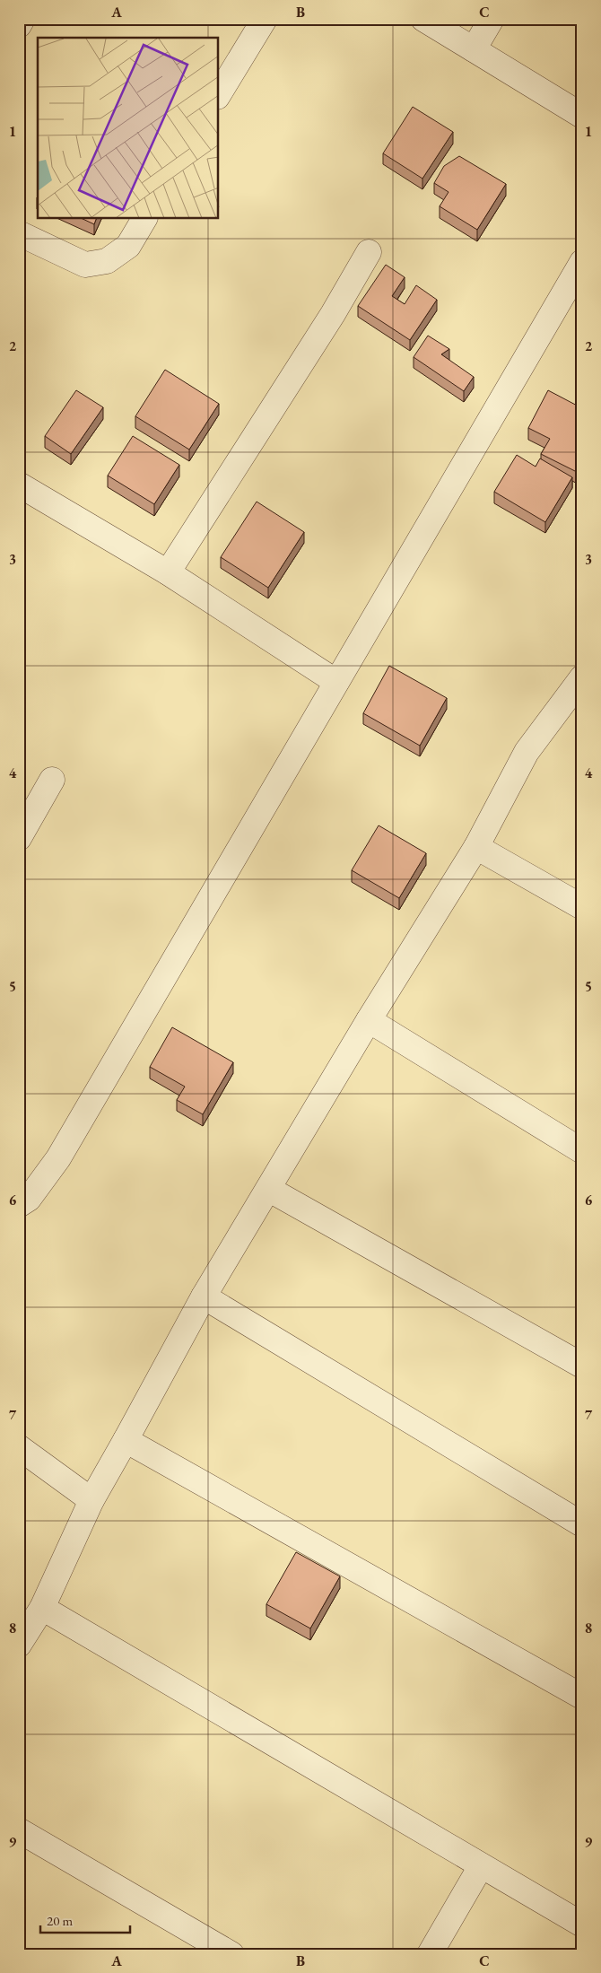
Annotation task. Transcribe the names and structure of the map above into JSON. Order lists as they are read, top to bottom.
{
  "scale_bar": "20 m",
  "grid": {
    "columns": ["A", "B", "C"],
    "rows": [
      "1",
      "2",
      "3",
      "4",
      "5",
      "6",
      "7",
      "8",
      "9"
    ]
  }
}
